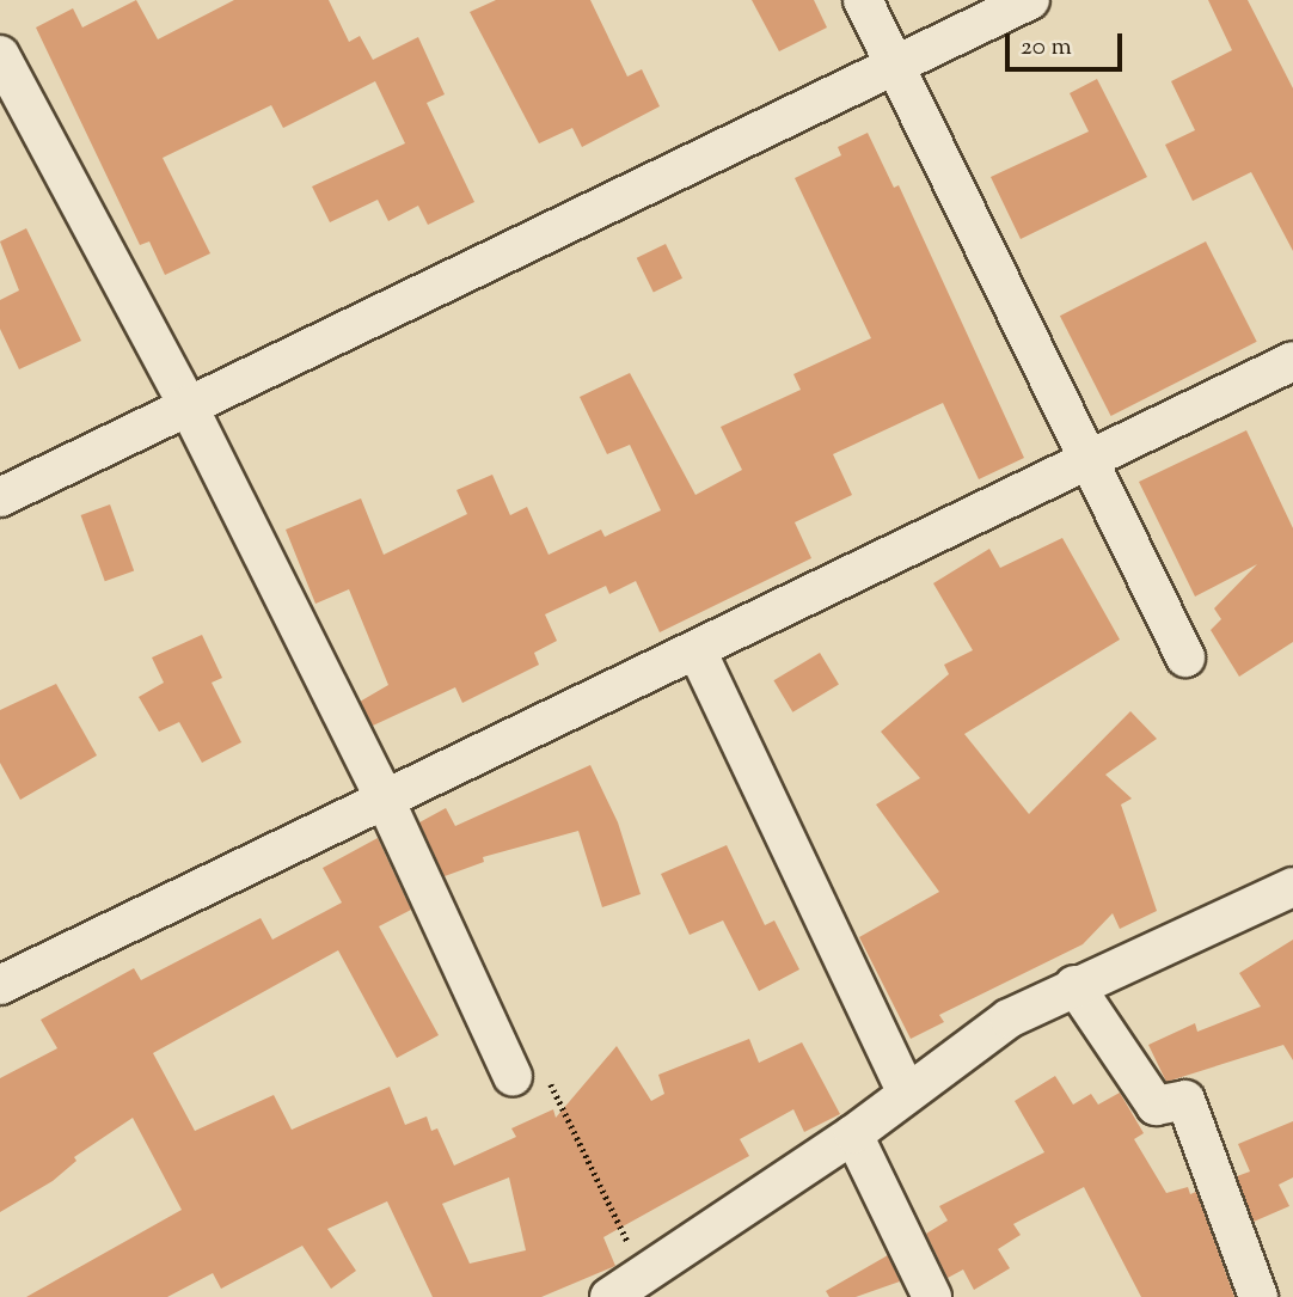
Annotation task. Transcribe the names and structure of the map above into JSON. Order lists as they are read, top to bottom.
{
  "scale_bar": "20 m"
}
